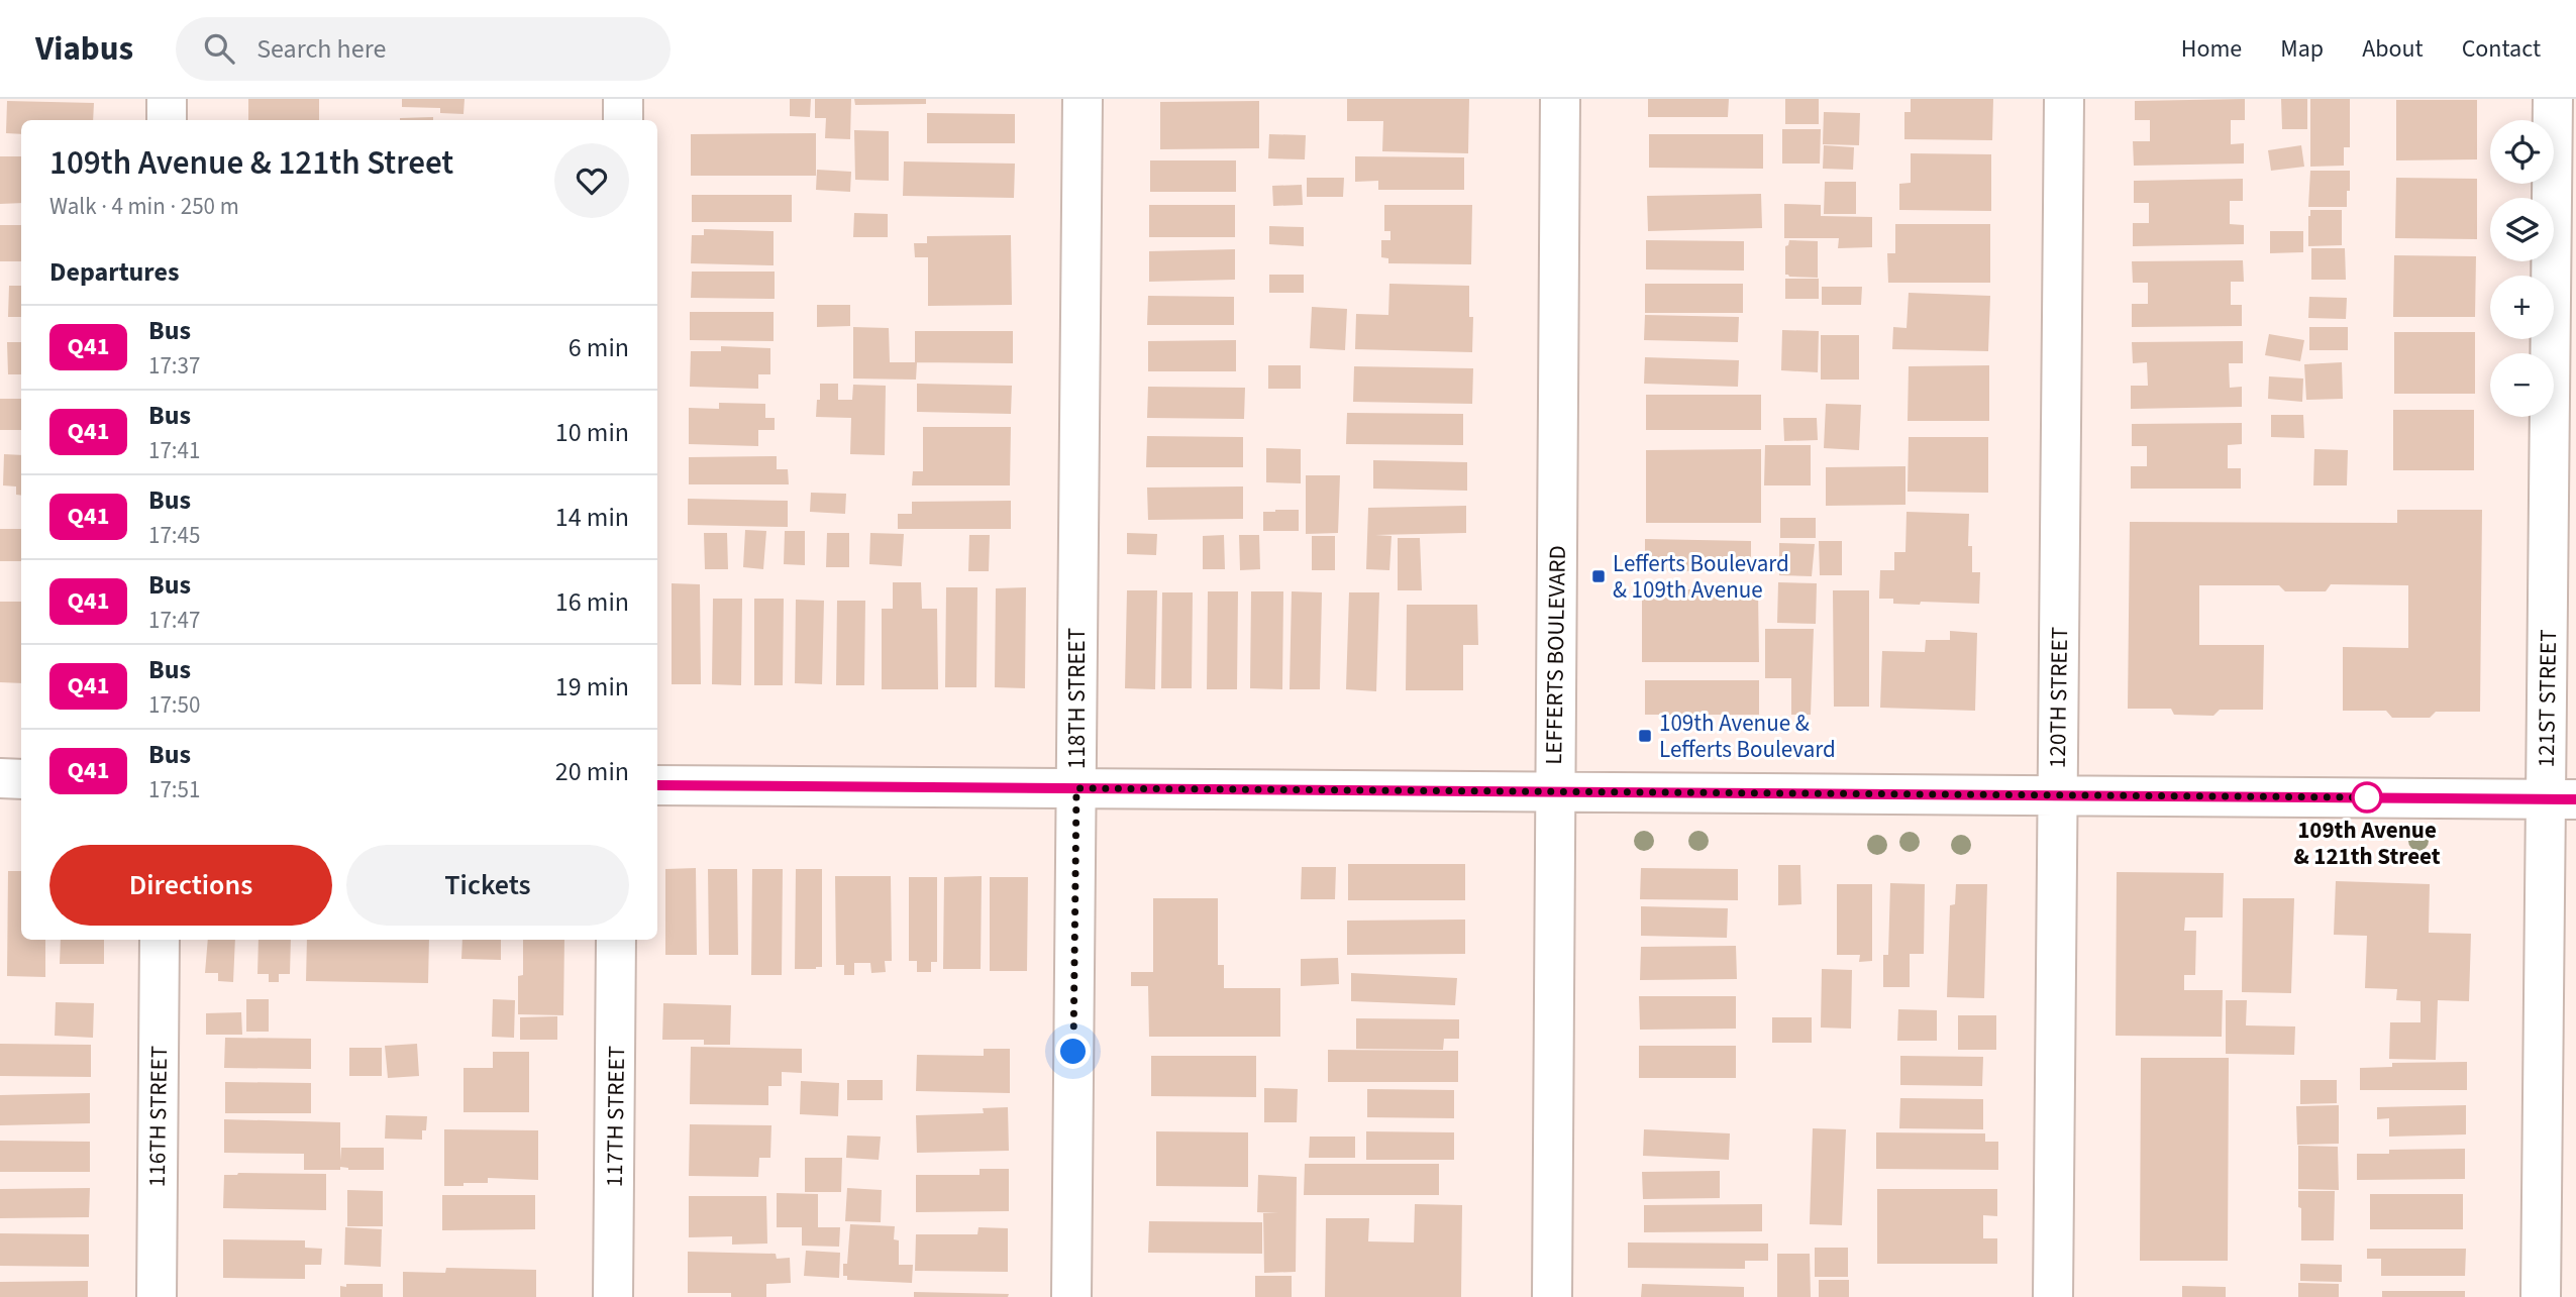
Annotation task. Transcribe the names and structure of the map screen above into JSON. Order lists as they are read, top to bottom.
{
  "streets": {
    "street": [
      "LEFFERTS BOULEVARD",
      "120TH STREET",
      "118TH STREET",
      "121ST STREET",
      "116TH STREET",
      "117TH STREET"
    ]
  },
  "places": {
    "transit": ["Lefferts Boulevard & 109th Avenue", "109th Avenue & Lefferts Boulevard"],
    "other": ["109th Avenue & 121th Street"]
  },
  "lines": ["bus line Q41"],
  "page": {
    "header": "Viabus",
    "search": "Search here",
    "nav": [
      "Home",
      "Map",
      "About",
      "Contact"
    ],
    "map_buttons": ["+", "−"],
    "heading": [
      ["109th Avenue & 121th Street", "Walk · 4 min · 250 m"],
      "Departures"
    ],
    "list": [
      {
        "mark": "Q41",
        "name": "Bus",
        "note": "17:37",
        "value": "6 min"
      },
      {
        "mark": "Q41",
        "name": "Bus",
        "note": "17:41",
        "value": "10 min"
      },
      {
        "mark": "Q41",
        "name": "Bus",
        "note": "17:45",
        "value": "14 min"
      },
      {
        "mark": "Q41",
        "name": "Bus",
        "note": "17:47",
        "value": "16 min"
      },
      {
        "mark": "Q41",
        "name": "Bus",
        "note": "17:50",
        "value": "19 min"
      },
      {
        "mark": "Q41",
        "name": "Bus",
        "note": "17:51",
        "value": "20 min"
      }
    ],
    "buttons": ["Directions", "Tickets"]
  }
}
